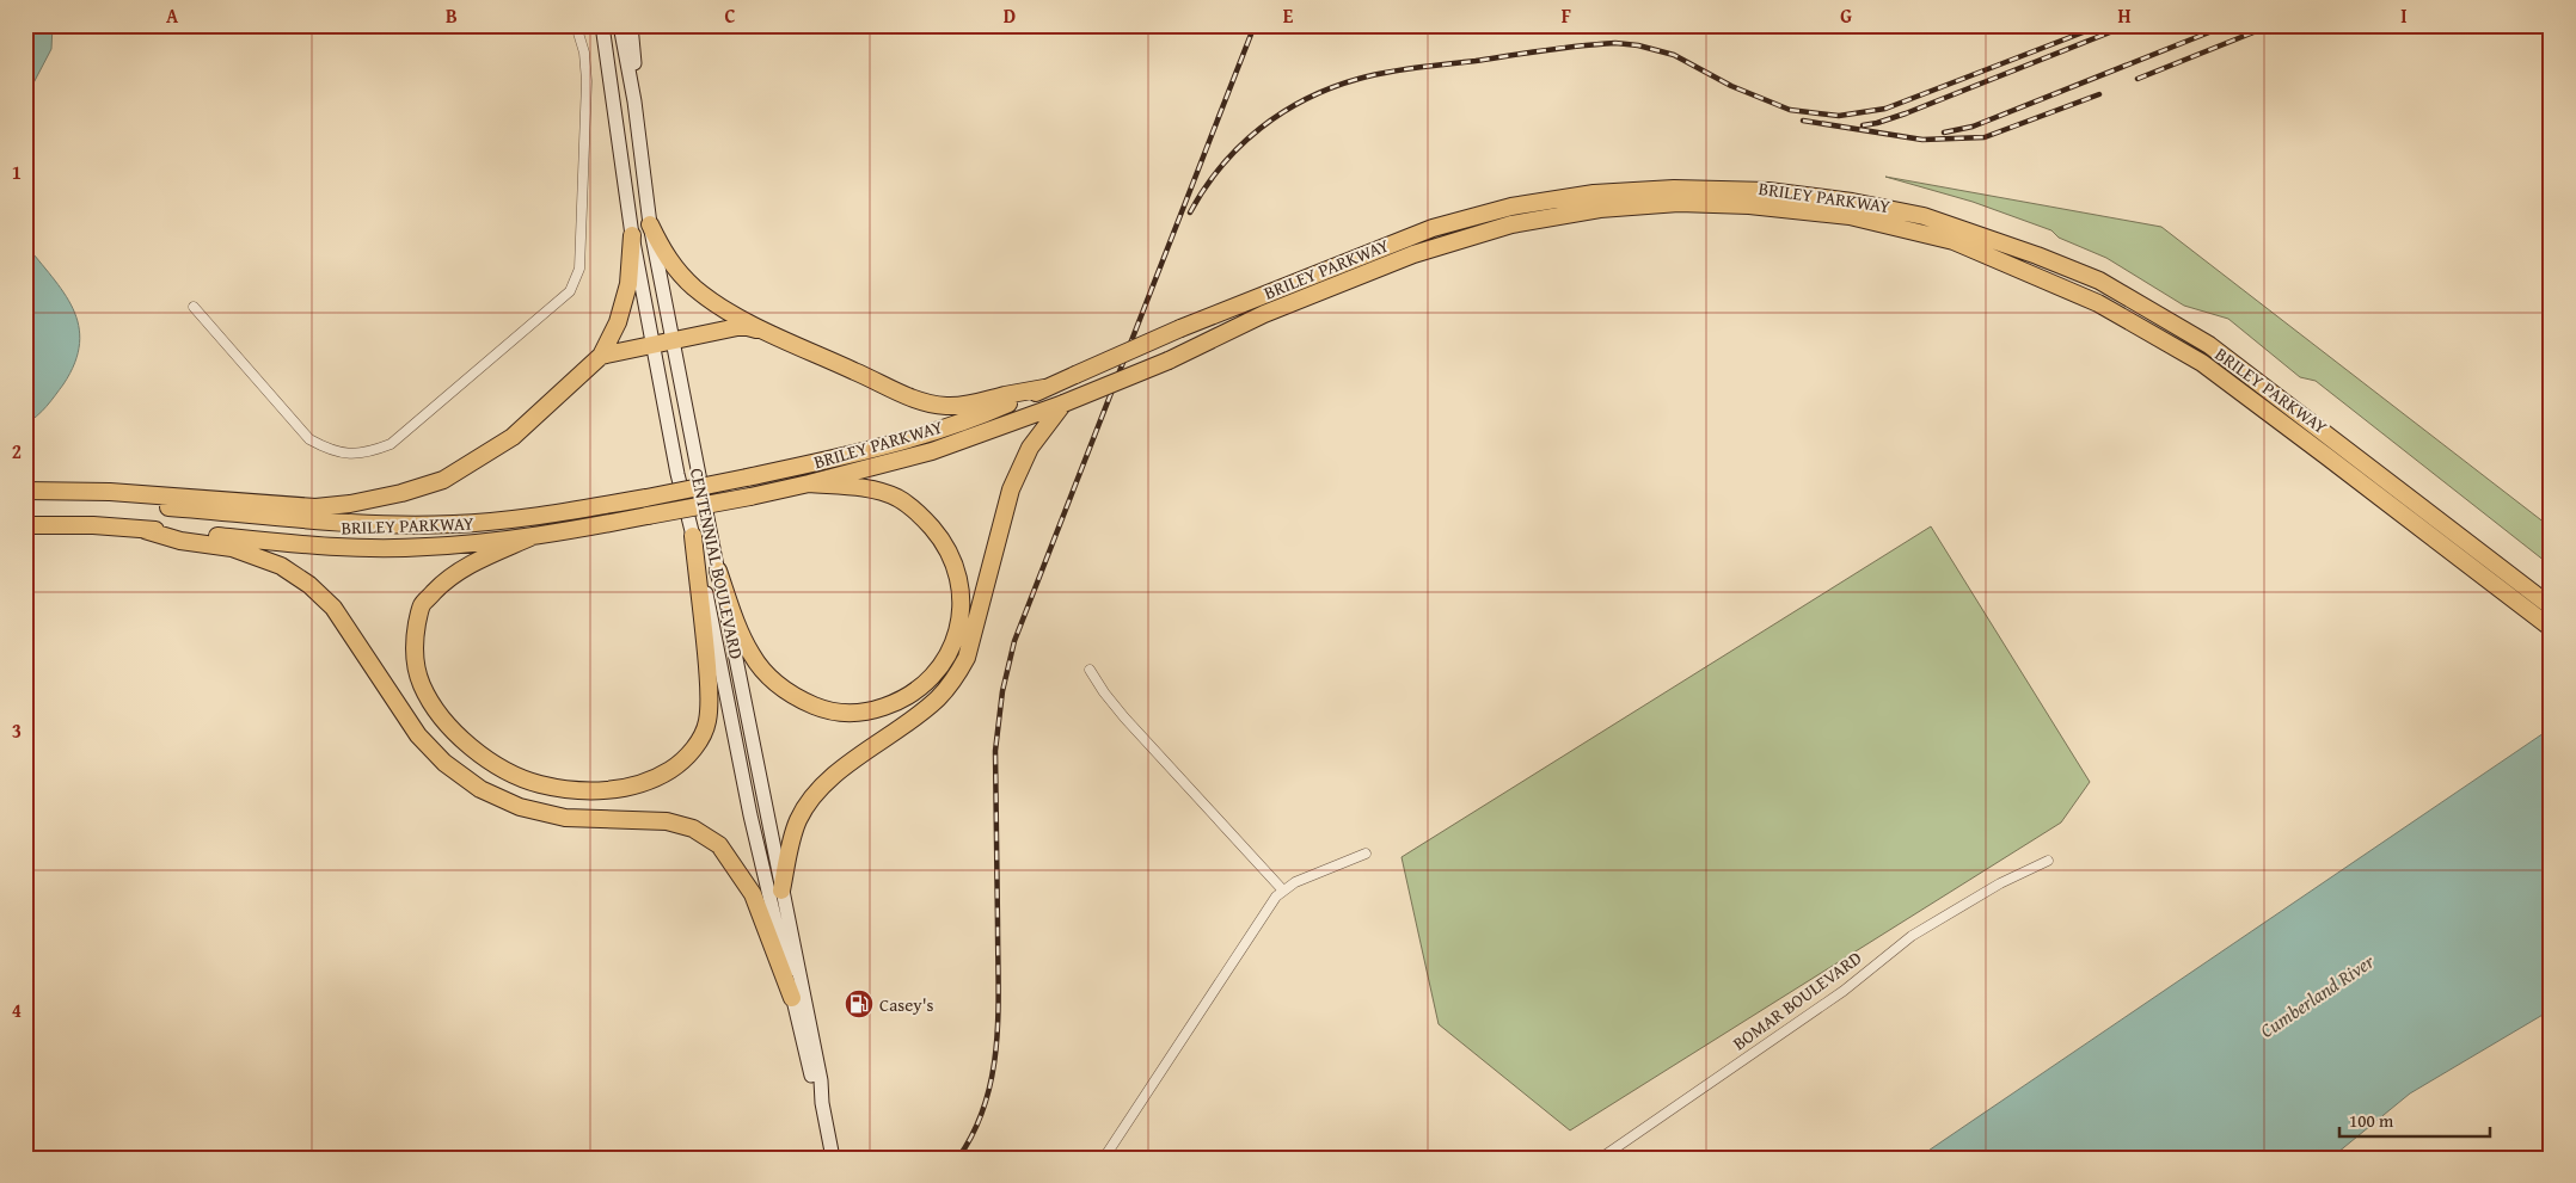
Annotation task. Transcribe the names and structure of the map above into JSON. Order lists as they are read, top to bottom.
{
  "streets": {
    "highway": ["BRILEY PARKWAY"],
    "main road": ["CENTENNIAL BOULEVARD"],
    "street": ["BOMAR BOULEVARD"]
  },
  "water": ["Cumberland River"],
  "places": {
    "fuel station": ["Casey's"]
  },
  "scale_bar": "100 m",
  "grid": {
    "columns": [
      "A",
      "B",
      "C",
      "D",
      "E",
      "F",
      "G",
      "H",
      "I"
    ],
    "rows": [
      "1",
      "2",
      "3",
      "4"
    ]
  }
}
